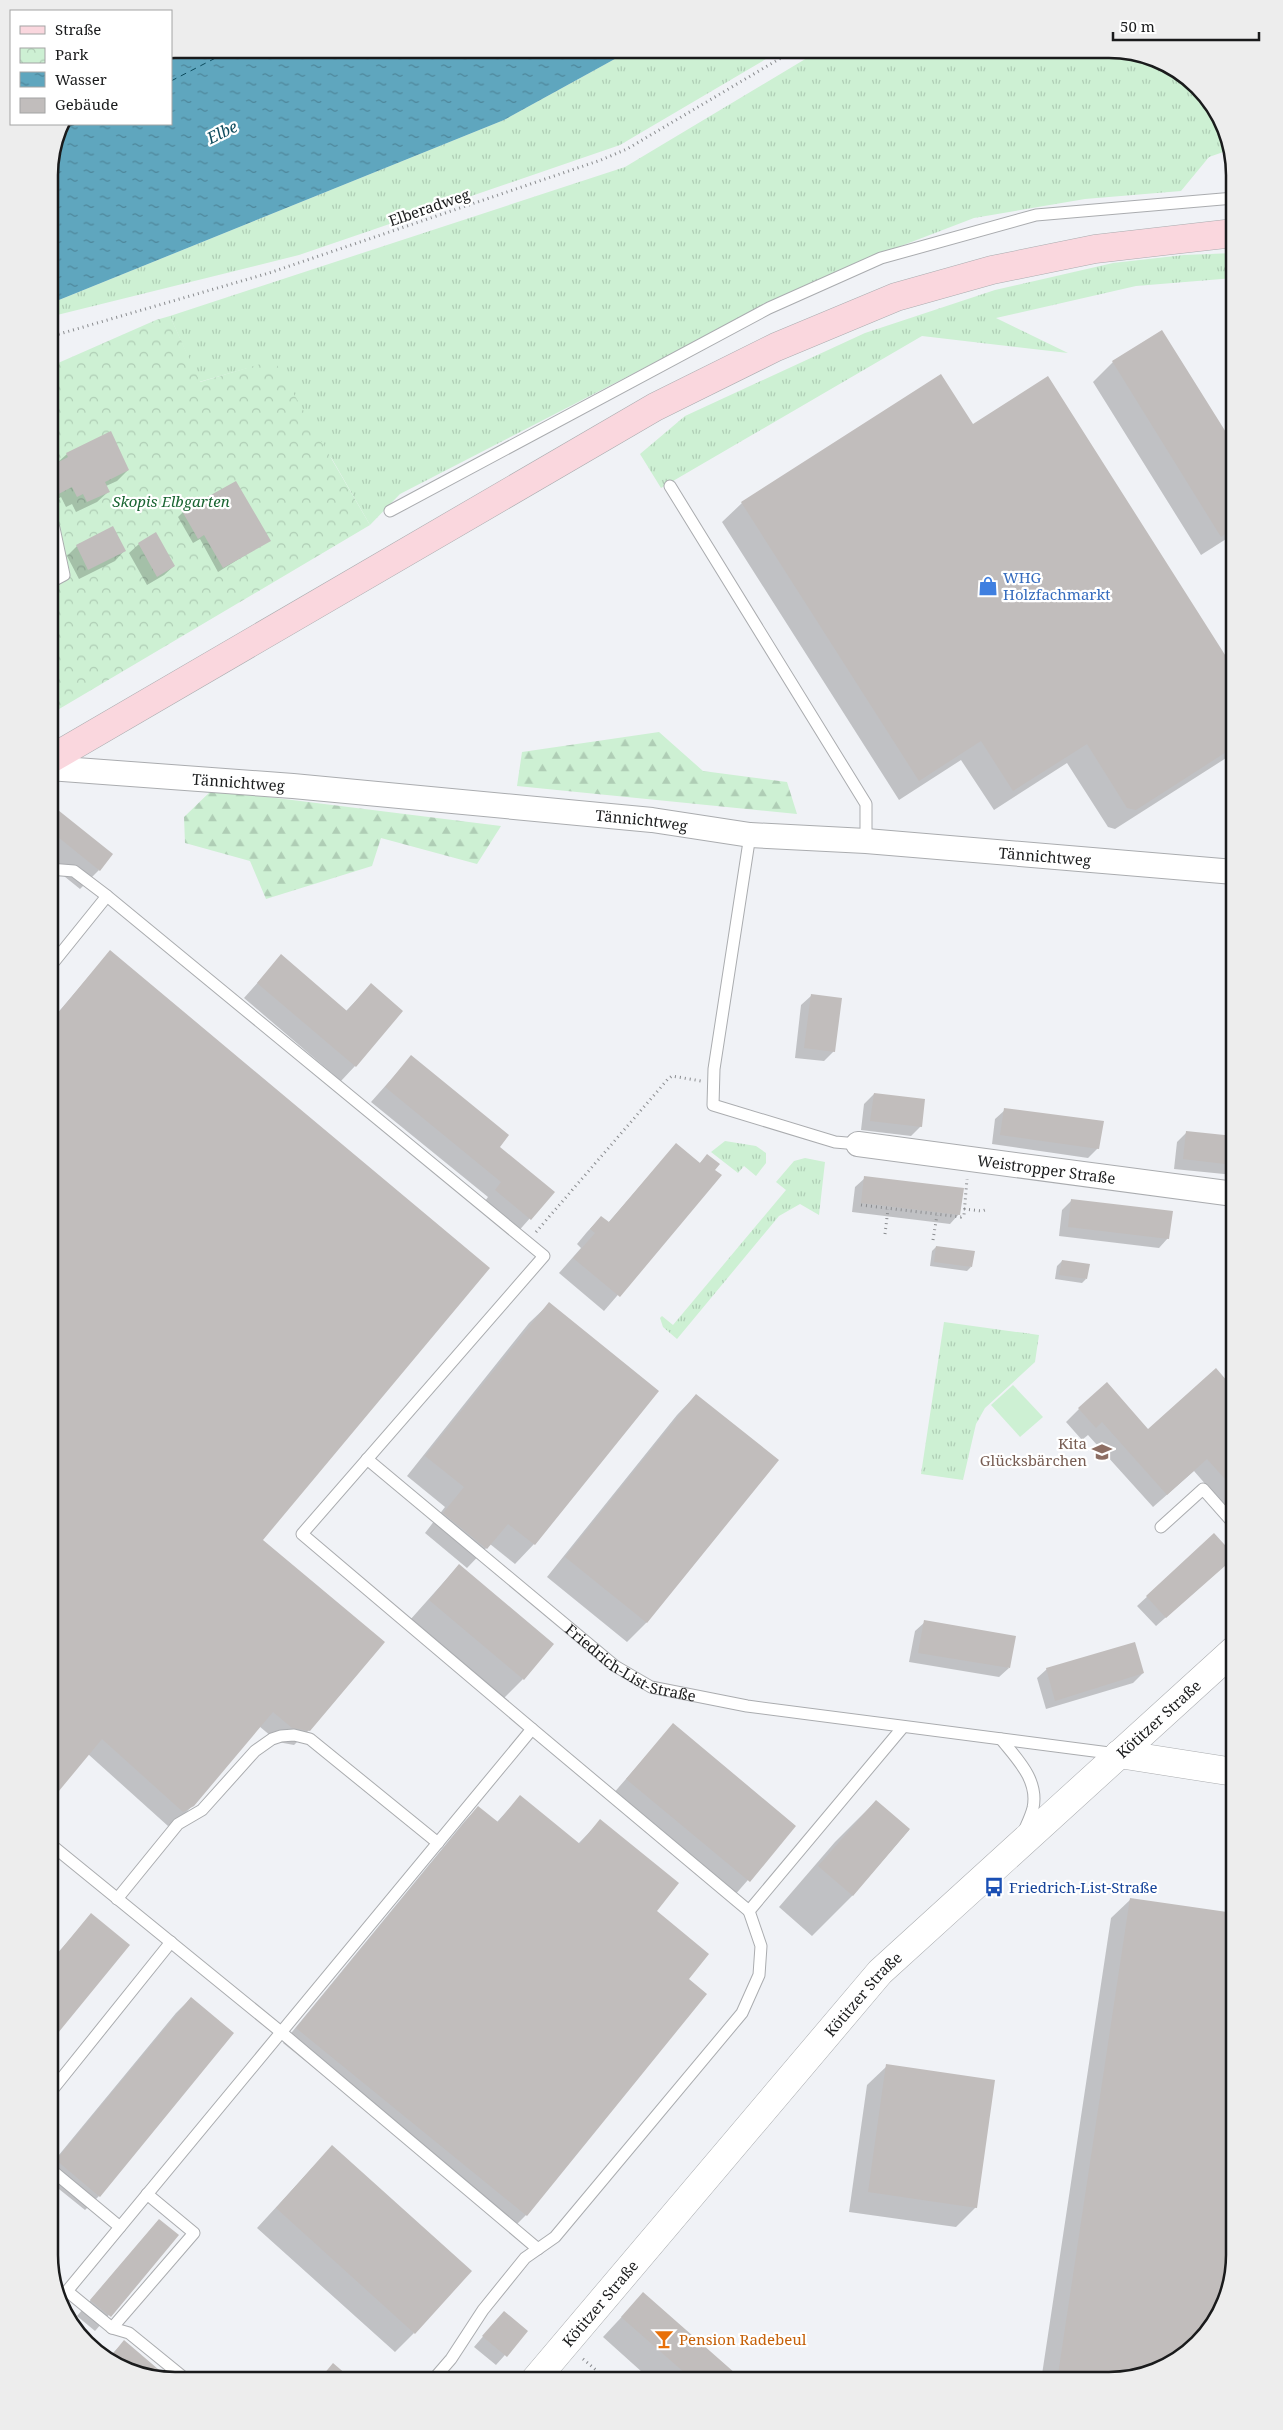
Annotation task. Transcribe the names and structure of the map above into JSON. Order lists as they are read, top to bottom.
{
  "streets": {
    "street": [
      "Tännichtweg",
      "Weistropper Straße",
      "Friedrich-List-Straße",
      "Kötitzer Straße"
    ],
    "path": ["Elberadweg"]
  },
  "crossings": [
    ["Friedrich-List-Straße", "Kötitzer Straße"]
  ],
  "water": ["Elbe"],
  "parks": ["Skopis Elbgarten"],
  "places": {
    "shop": ["WHG Holzfachmarkt"],
    "school or university": ["Kita Glücksbärchen"],
    "bus stop": ["Friedrich-List-Straße"],
    "bar": ["Pension Radebeul"]
  },
  "legend": [
    "Straße",
    "Park",
    "Wasser",
    "Gebäude"
  ],
  "scale_bar": "50 m"
}
